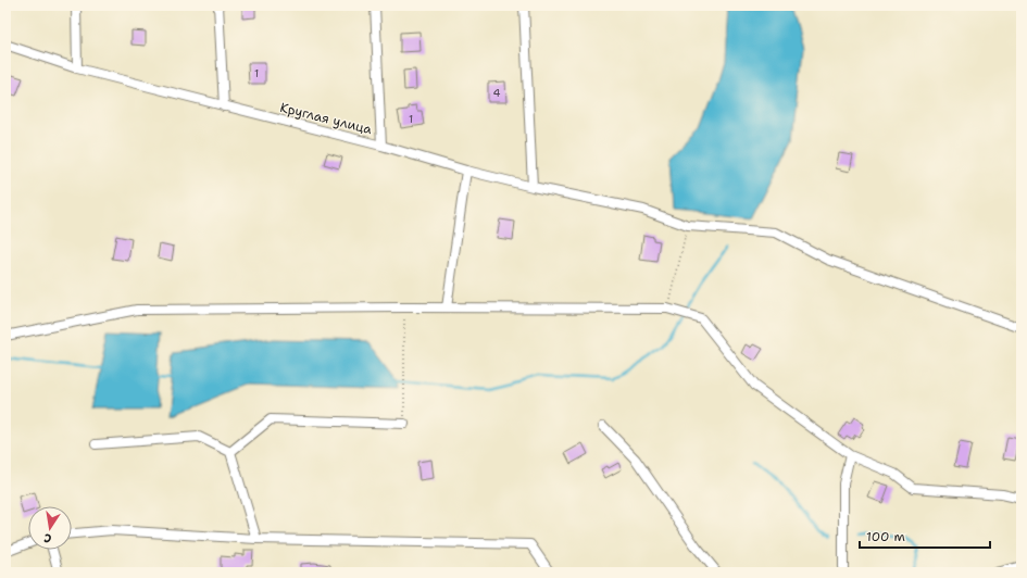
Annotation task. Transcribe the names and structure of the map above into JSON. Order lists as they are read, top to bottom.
{
  "streets": {
    "street": ["Круглая улица"]
  },
  "house_numbers": ["1", "4", "1"],
  "scale_bar": "100 m",
  "north": "bottom"
}
